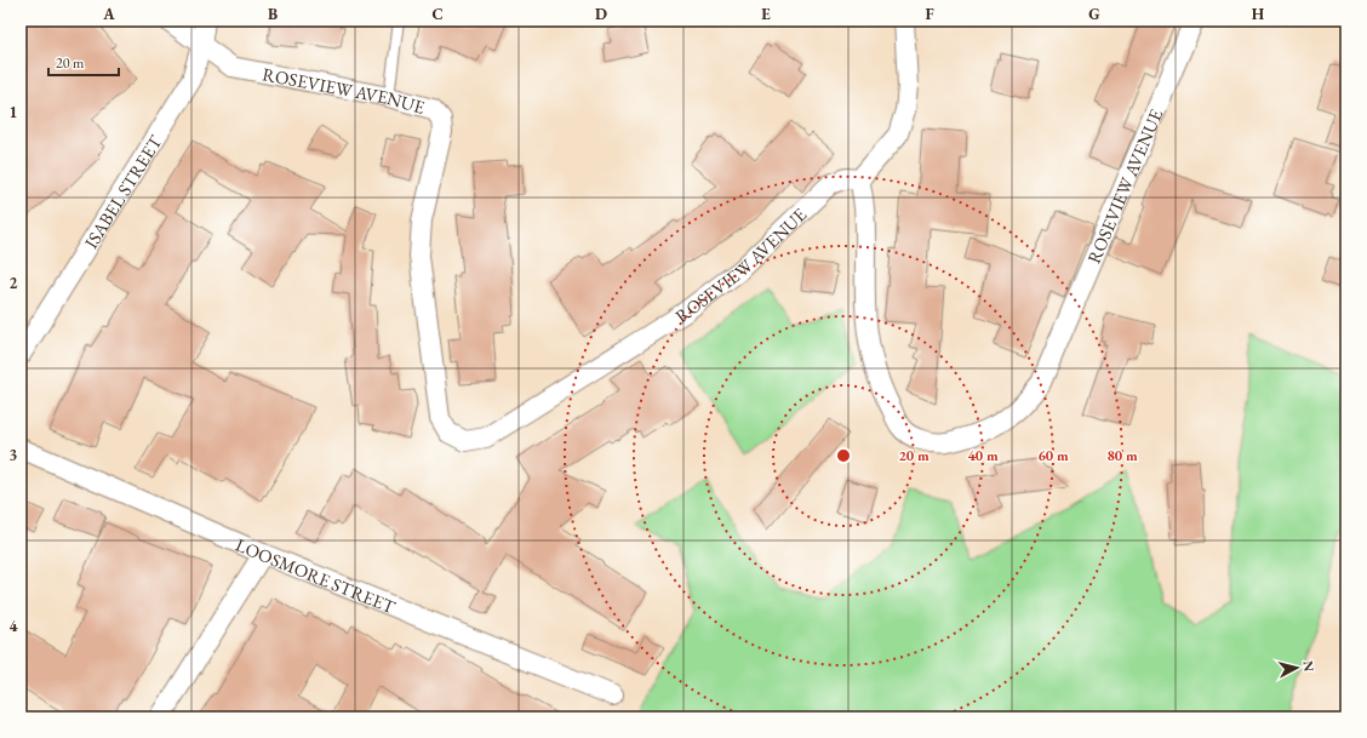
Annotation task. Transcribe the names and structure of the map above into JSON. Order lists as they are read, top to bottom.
{
  "streets": {
    "street": ["ROSEVIEW AVENUE", "ISABEL STREET", "LOOSMORE STREET"]
  },
  "crossings": [
    ["ROSEVIEW AVENUE", "ISABEL STREET"]
  ],
  "scale_bar": "20 m",
  "north": "right",
  "grid": {
    "columns": [
      "A",
      "B",
      "C",
      "D",
      "E",
      "F",
      "G",
      "H"
    ],
    "rows": [
      "1",
      "2",
      "3",
      "4"
    ]
  },
  "rings": [
    "20 m",
    "40 m",
    "60 m",
    "80 m"
  ]
}
